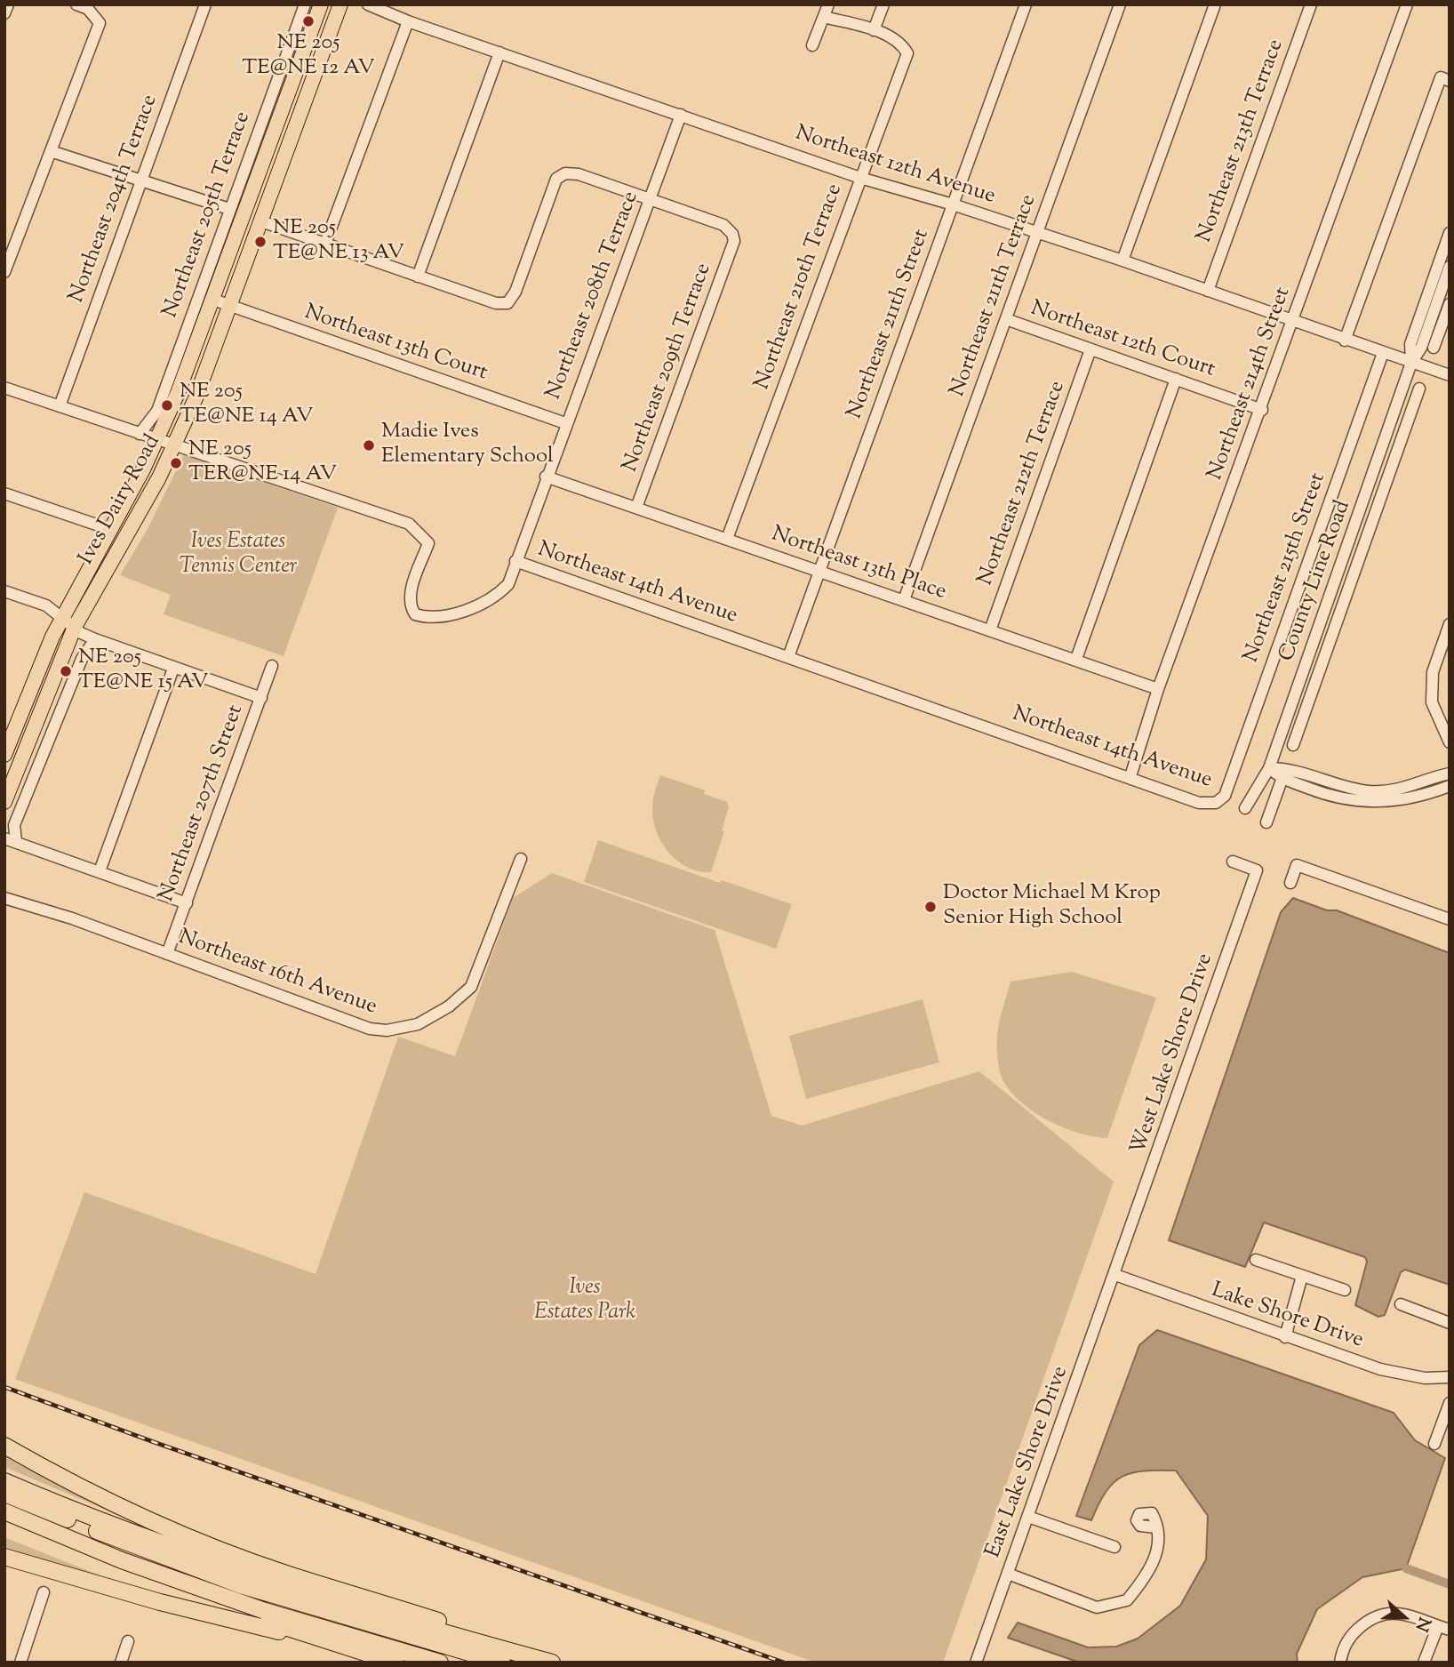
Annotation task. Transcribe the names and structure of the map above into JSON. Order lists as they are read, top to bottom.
{
  "streets": {
    "main road": ["Ives Dairy Road"],
    "street": [
      "Northeast 213th Terrace",
      "Northeast 12th Avenue",
      "Northeast 204th Terrace",
      "Northeast 205th Terrace",
      "Northeast 210th Terrace",
      "Northeast 208th Terrace",
      "Northeast 211th Terrace",
      "Northeast 211th Street",
      "Northeast 12th Court",
      "Northeast 13th Court",
      "Northeast 209th Terrace",
      "Northeast 214th Street",
      "Northeast 212th Terrace",
      "Northeast 13th Place",
      "Northeast 215th Street",
      "County Line Road",
      "Northeast 14th Avenue",
      "Northeast 207th Street",
      "Northeast 16th Avenue",
      "West Lake Shore Drive",
      "Lake Shore Drive",
      "East Lake Shore Drive"
    ]
  },
  "crossings": [
    ["Northeast 213th Terrace", "Northeast 12th Avenue"],
    ["Northeast 12th Avenue", "Northeast 210th Terrace"],
    ["Northeast 12th Avenue", "Northeast 208th Terrace"],
    ["Northeast 12th Avenue", "Northeast 211th Terrace"],
    ["Northeast 12th Avenue", "Northeast 211th Street"],
    ["Northeast 12th Avenue", "Northeast 214th Street"],
    ["Northeast 12th Avenue", "Northeast 215th Street"],
    ["Northeast 12th Avenue", "County Line Road"],
    ["Northeast 204th Terrace", "Northeast 14th Avenue"],
    ["Northeast 205th Terrace", "Northeast 14th Avenue"],
    ["Northeast 210th Terrace", "Northeast 13th Place"],
    ["Northeast 208th Terrace", "Northeast 13th Court"],
    ["Northeast 208th Terrace", "Northeast 209th Terrace"],
    ["Northeast 208th Terrace", "Northeast 13th Place"],
    ["Northeast 208th Terrace", "Northeast 14th Avenue"],
    ["Northeast 211th Terrace", "Northeast 12th Court"],
    ["Northeast 211th Terrace", "Northeast 13th Place"],
    ["Northeast 211th Street", "Northeast 13th Place"],
    ["Northeast 211th Street", "Northeast 14th Avenue"],
    ["Northeast 12th Court", "Northeast 214th Street"],
    ["Northeast 12th Court", "Northeast 212th Terrace"],
    ["Northeast 13th Court", "Ives Dairy Road"],
    ["Northeast 209th Terrace", "Northeast 13th Place"],
    ["Northeast 214th Street", "Northeast 13th Place"],
    ["Northeast 214th Street", "Northeast 14th Avenue"],
    ["Northeast 212th Terrace", "Northeast 13th Place"],
    ["Ives Dairy Road", "Northeast 14th Avenue"],
    ["Northeast 215th Street", "Northeast 14th Avenue"],
    ["Northeast 207th Street", "Northeast 16th Avenue"],
    ["West Lake Shore Drive", "Lake Shore Drive"],
    ["West Lake Shore Drive", "East Lake Shore Drive"],
    ["Lake Shore Drive", "East Lake Shore Drive"]
  ],
  "parks": ["Ives Estates Tennis Center", "Ives Estates Park"],
  "places": [
    "NE 205 TE@NE 12 AV",
    "NE 205 TE@NE 13 AV",
    "NE 205 TE@NE 14 AV",
    "Madie Ives Elementary School",
    "NE 205 TER@NE 14 AV",
    "NE 205 TE@NE 15 AV",
    "Doctor Michael M Krop Senior High School"
  ],
  "north": "right"
}
